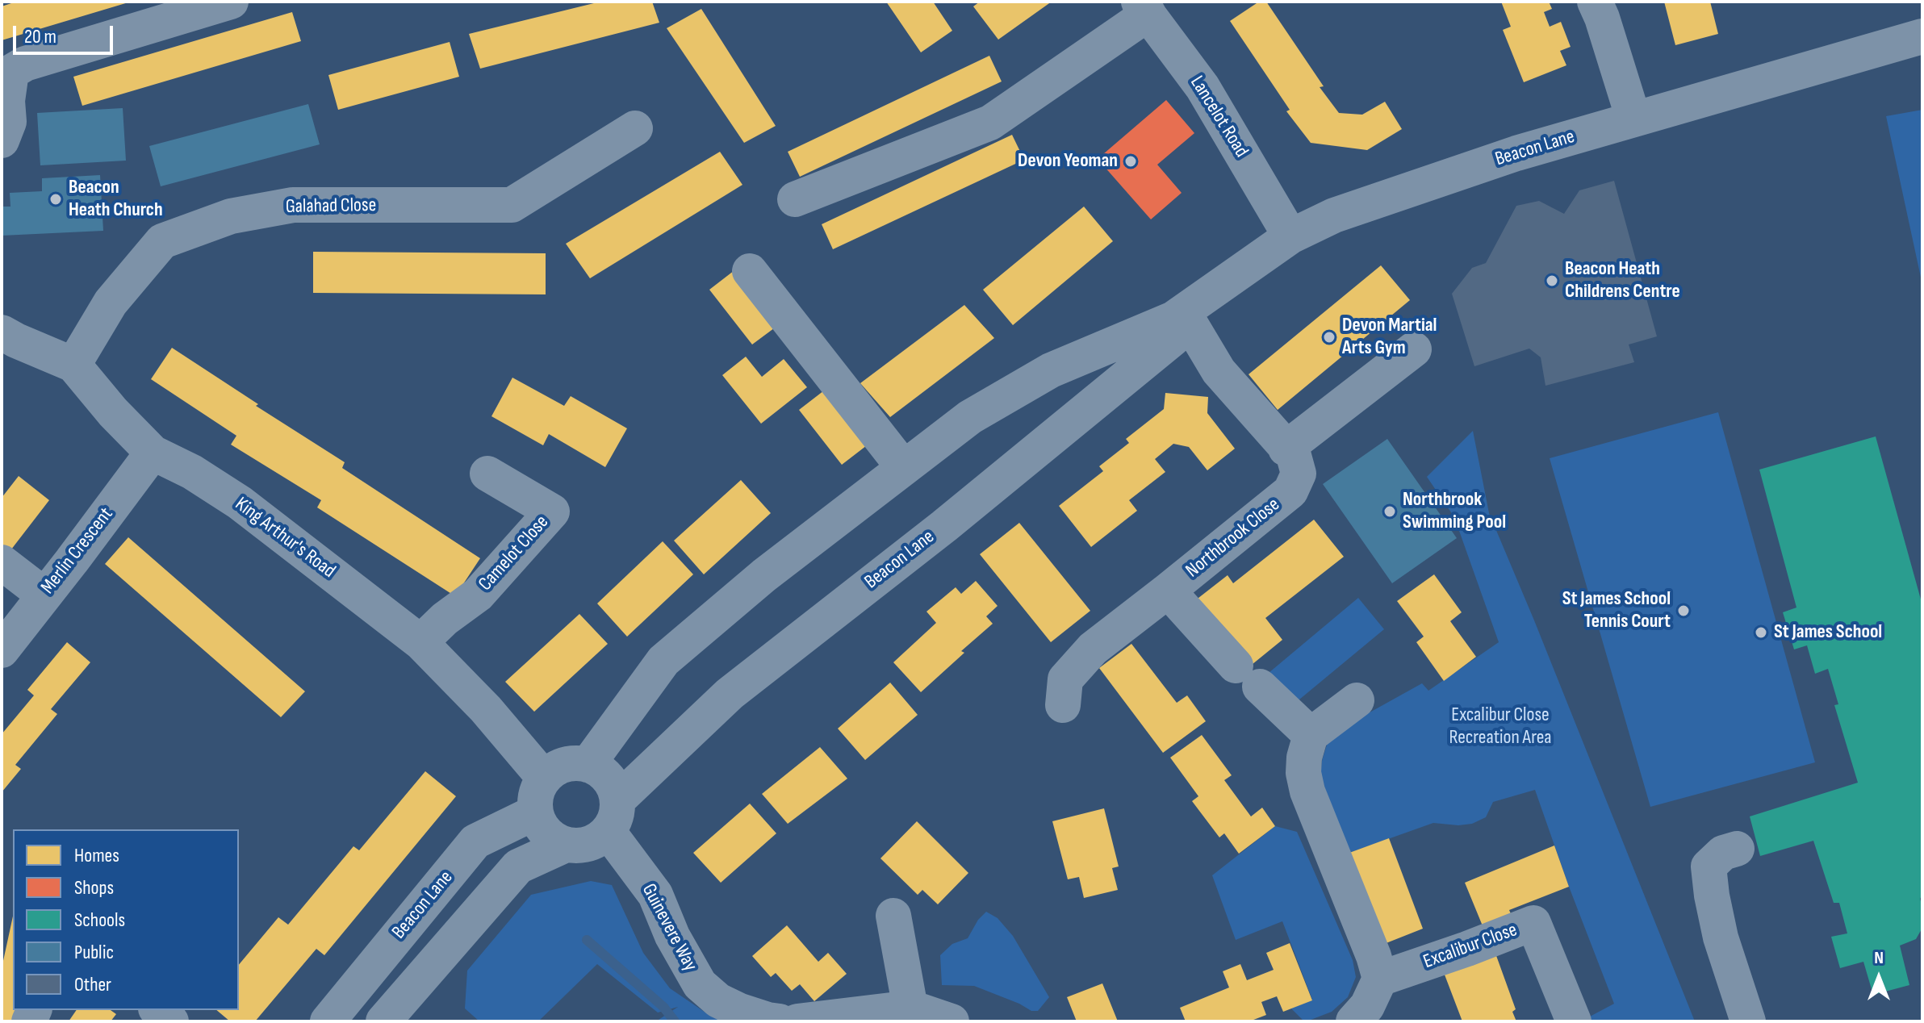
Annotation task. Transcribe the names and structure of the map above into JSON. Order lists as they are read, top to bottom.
{
  "streets": {
    "street": [
      "Lancelot Road",
      "Beacon Lane",
      "Galahad Close",
      "King Arthur's Road",
      "Northbrook Close",
      "Merlin Crescent",
      "Camelot Close",
      "Guinevere Way",
      "Excalibur Close"
    ]
  },
  "crossings": [
    ["Lancelot Road", "Beacon Lane"],
    ["Beacon Lane", "King Arthur's Road"],
    ["Beacon Lane", "Northbrook Close"],
    ["Beacon Lane", "Guinevere Way"],
    ["Galahad Close", "King Arthur's Road"],
    ["King Arthur's Road", "Merlin Crescent"],
    ["King Arthur's Road", "Camelot Close"],
    ["King Arthur's Road", "Guinevere Way"]
  ],
  "parks": ["Excalibur Close Recreation Area"],
  "places": [
    "Devon Yeoman",
    "Beacon Heath Church",
    "Beacon Heath Childrens Centre",
    "Devon Martial Arts Gym",
    "Northbrook Swimming Pool",
    "St James School Tennis Court",
    "St James School"
  ],
  "legend": [
    "Homes",
    "Shops",
    "Schools",
    "Public",
    "Other"
  ],
  "scale_bar": "20 m",
  "north": "top"
}
